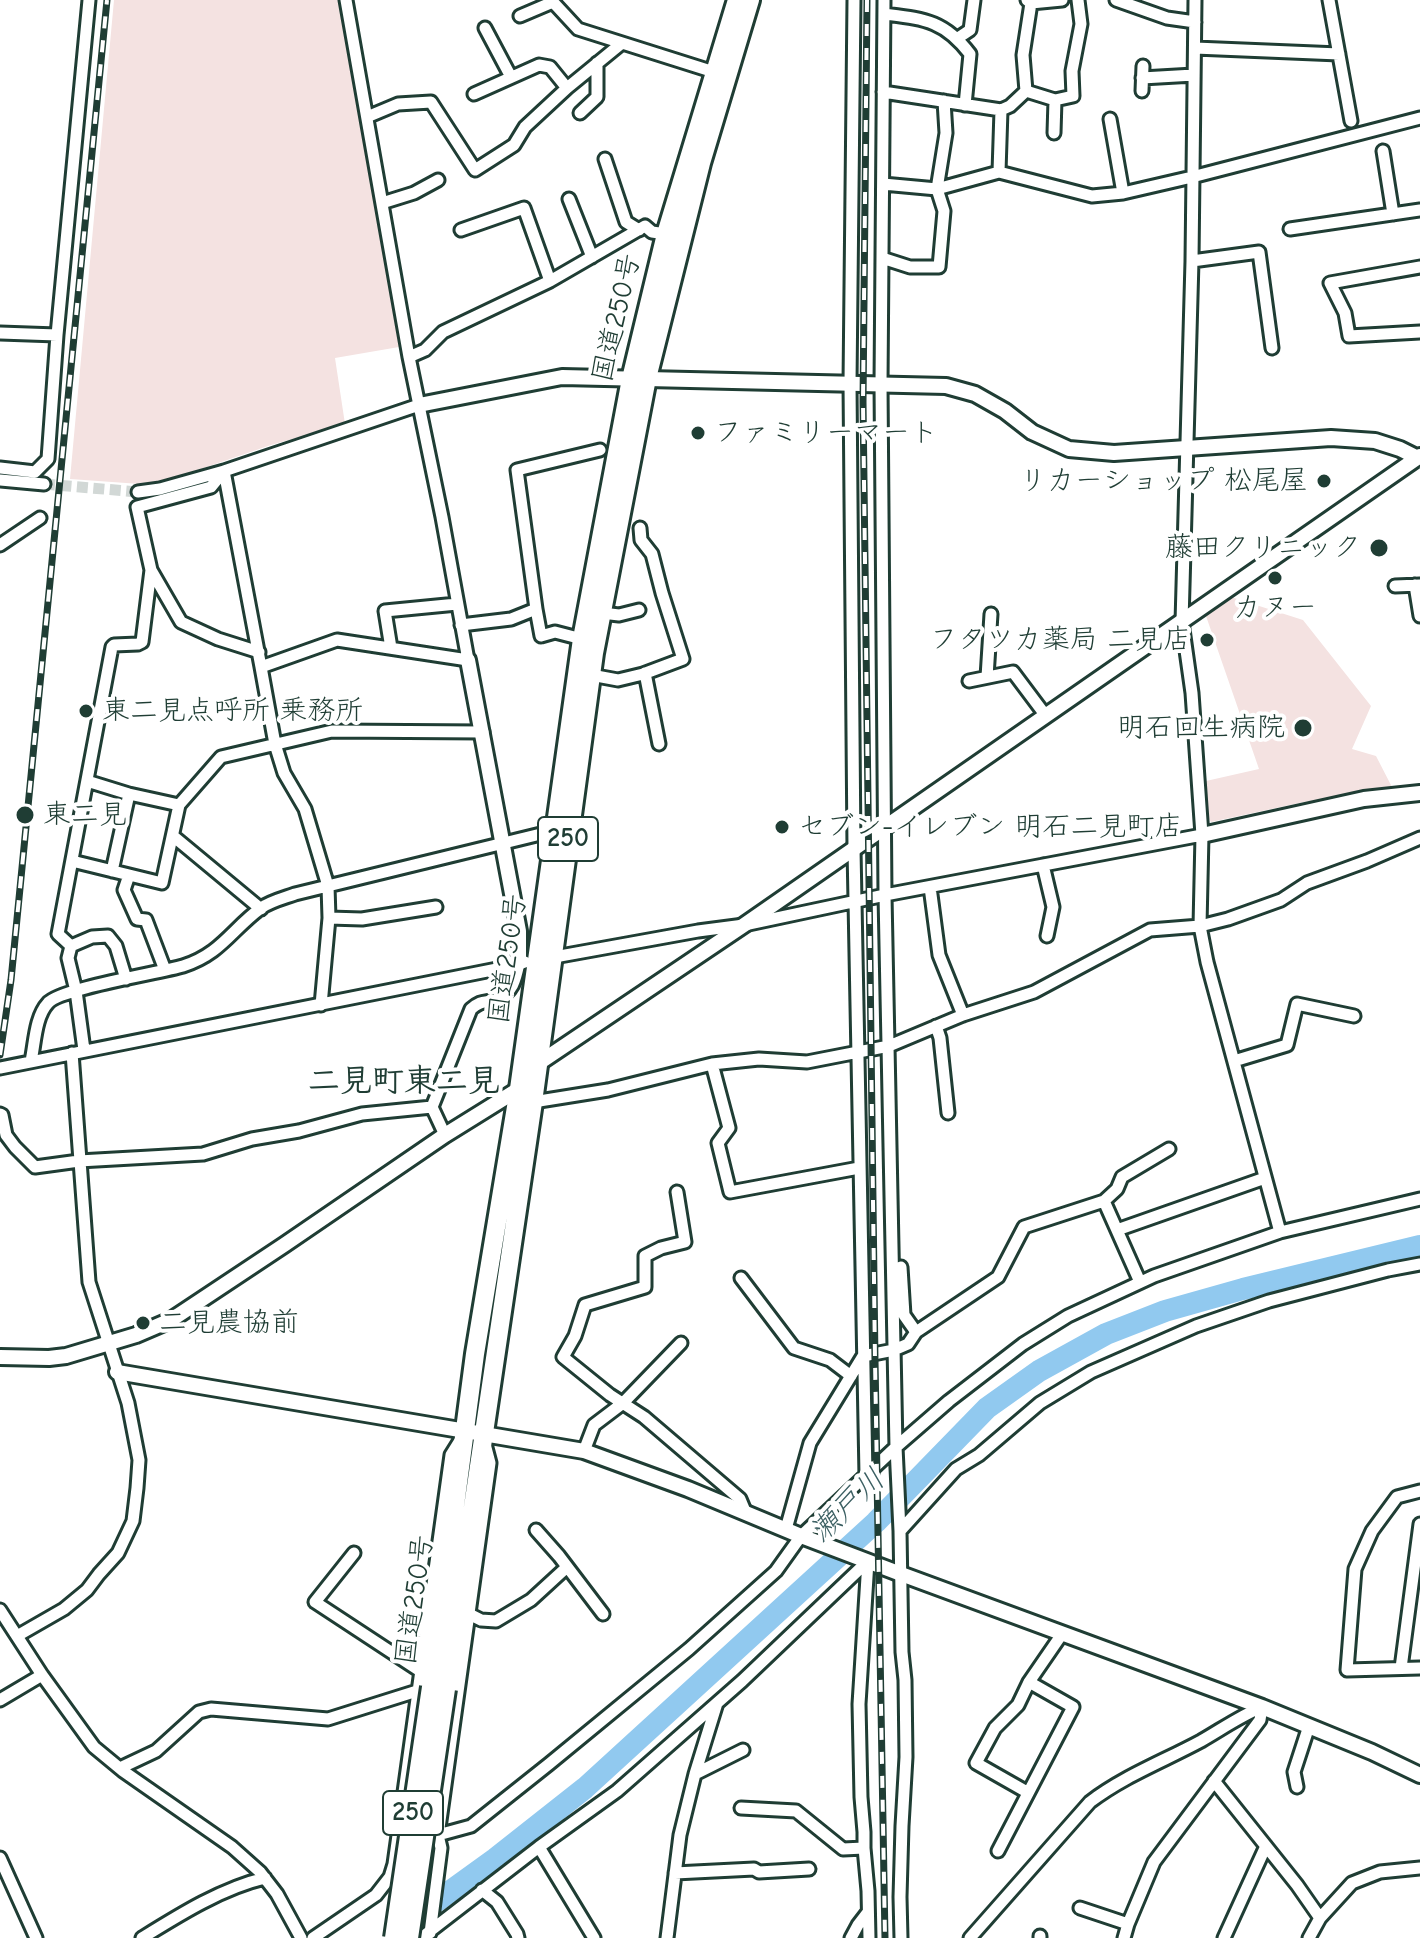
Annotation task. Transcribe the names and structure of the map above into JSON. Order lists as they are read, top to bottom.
{
  "streets": {
    "highway": ["国道250号", "250"]
  },
  "districts": ["二見町東二見"],
  "water": ["瀬戸川"],
  "places": [
    "ファミリーマート",
    "リカーショップ 松尾屋",
    "藤田クリニック",
    "カヌー",
    "フタツカ薬局 二見店",
    "東二見点呼所 乗務所",
    "明石回生病院",
    "東二見",
    "セブン-イレブン 明石二見町店",
    "二見農協前"
  ]
}
